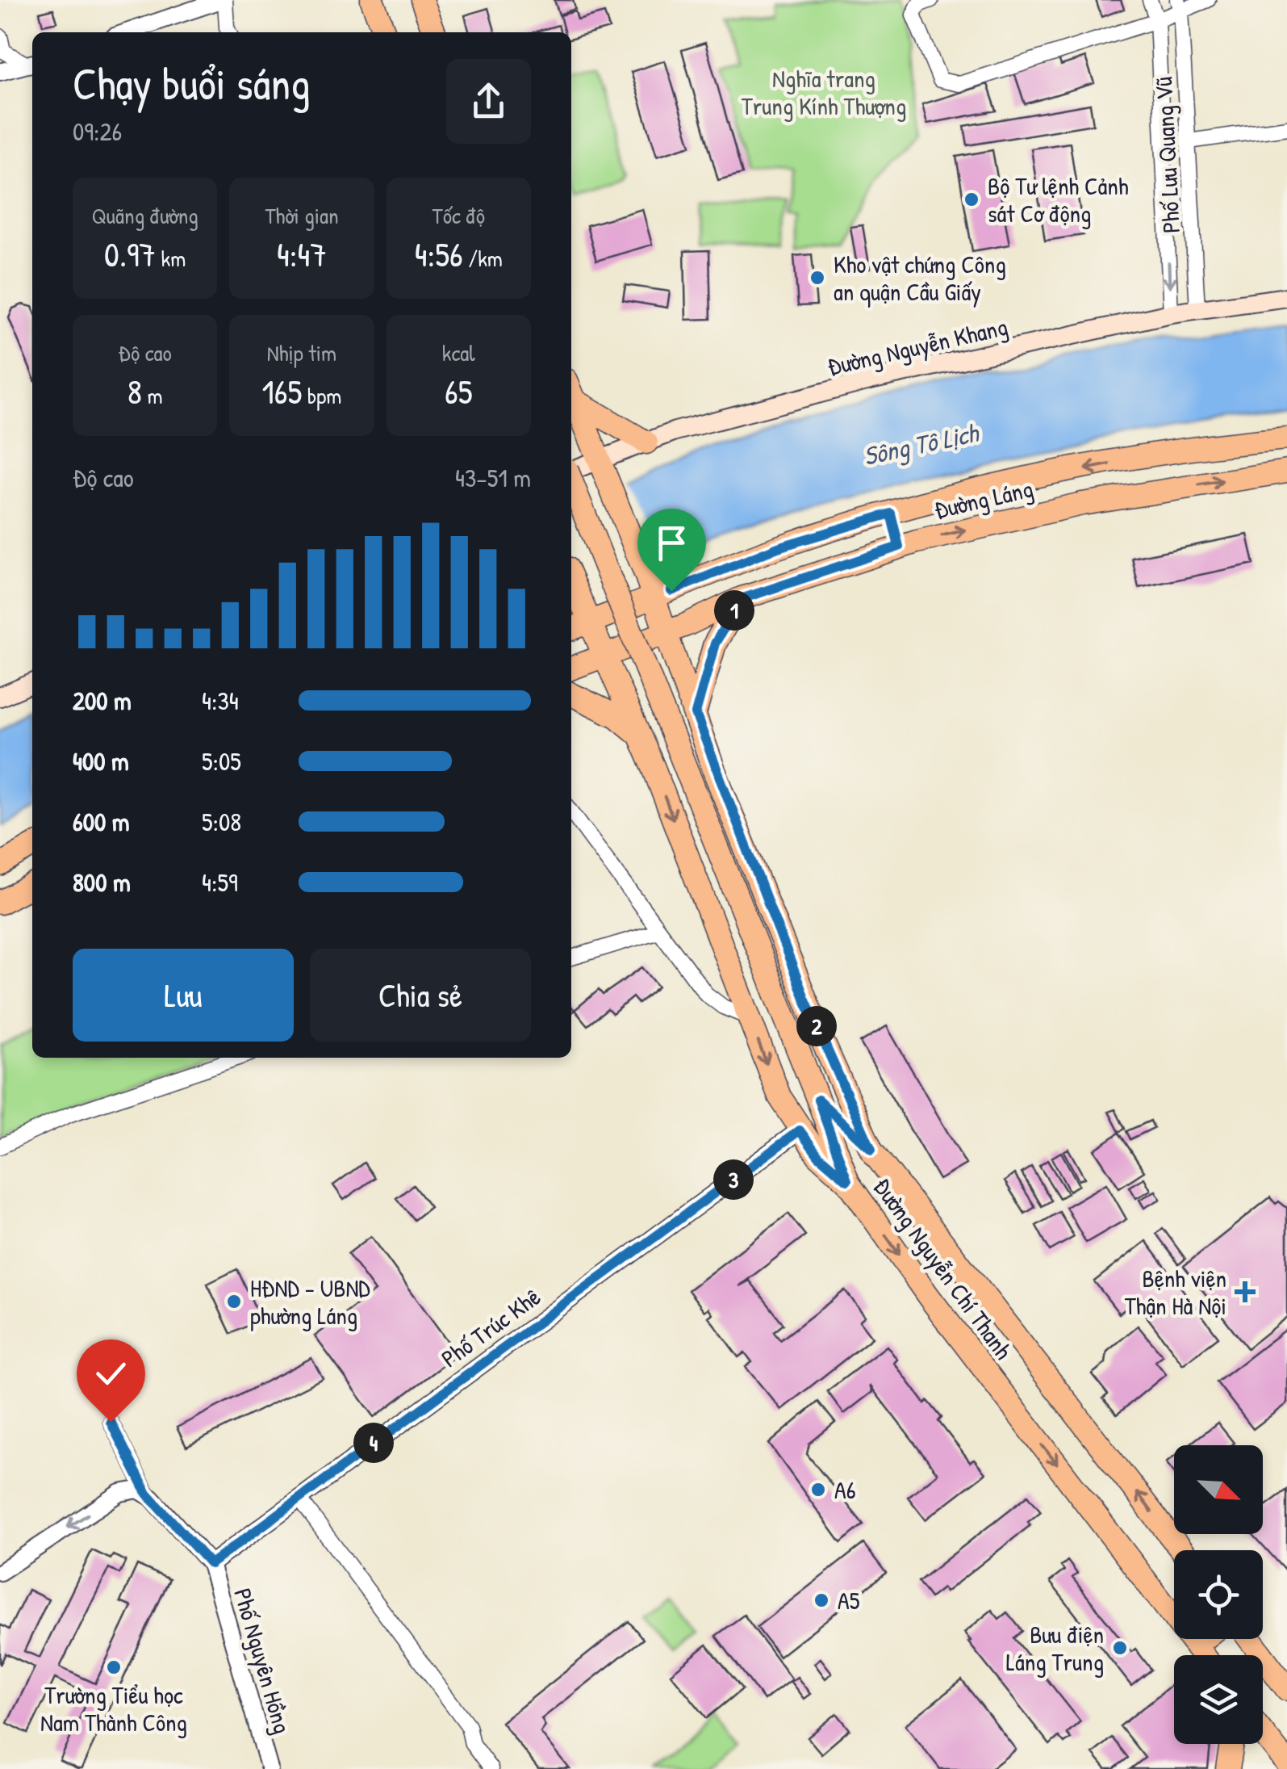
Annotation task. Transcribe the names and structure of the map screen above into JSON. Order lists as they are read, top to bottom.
{
  "streets": {
    "main road": ["Đường Nguyễn Khang", "Đường Láng", "Đường Nguyễn Chí Thanh"],
    "street": ["Phố Lưu Quang Vũ", "Phố Trúc Khê", "Phố Nguyên Hồng"]
  },
  "crossings": [
    ["Phố Lưu Quang Vũ", "Đường Nguyễn Khang"],
    ["Đường Nguyễn Khang", "Đường Nguyễn Chí Thanh"],
    ["Đường Láng", "Đường Nguyễn Chí Thanh"],
    ["Đường Nguyễn Chí Thanh", "Phố Trúc Khê"],
    ["Phố Trúc Khê", "Phố Nguyên Hồng"]
  ],
  "water": ["Sông Tô Lịch"],
  "parks": ["Nghĩa trang Trung Kính Thượng"],
  "places": {
    "other": [
      "Bộ Tư lệnh Cảnh sát Cơ động",
      "Kho vật chứng Công an quận Cầu Giấy",
      "HĐND - UBND phường Láng",
      "A6",
      "A5",
      "Bưu điện Láng Trung",
      "Trường Tiểu học Nam Thành Công"
    ],
    "health": ["Bệnh viện Thận Hà Nội"]
  },
  "north": "bottom right",
  "page": {
    "heading": ["Chạy buổi sáng", "09:26"],
    "stats": [
      ["Quãng đường", "0.97 km"],
      ["Thời gian", "4:47"],
      ["Tốc độ", "4:56 /km"],
      ["Độ cao", "8 m"],
      ["Nhịp tim", "165 bpm"],
      ["kcal", "65"]
    ],
    "chart": ["Độ cao", "43–51 m"],
    "pins": [
      "1",
      "2",
      "3",
      "4"
    ],
    "list": [
      {
        "name": "200 m",
        "note": "4:34"
      },
      {
        "name": "400 m",
        "note": "5:05"
      },
      {
        "name": "600 m",
        "note": "5:08"
      },
      {
        "name": "800 m",
        "note": "4:59"
      }
    ],
    "buttons": ["Lưu", "Chia sẻ"]
  }
}
